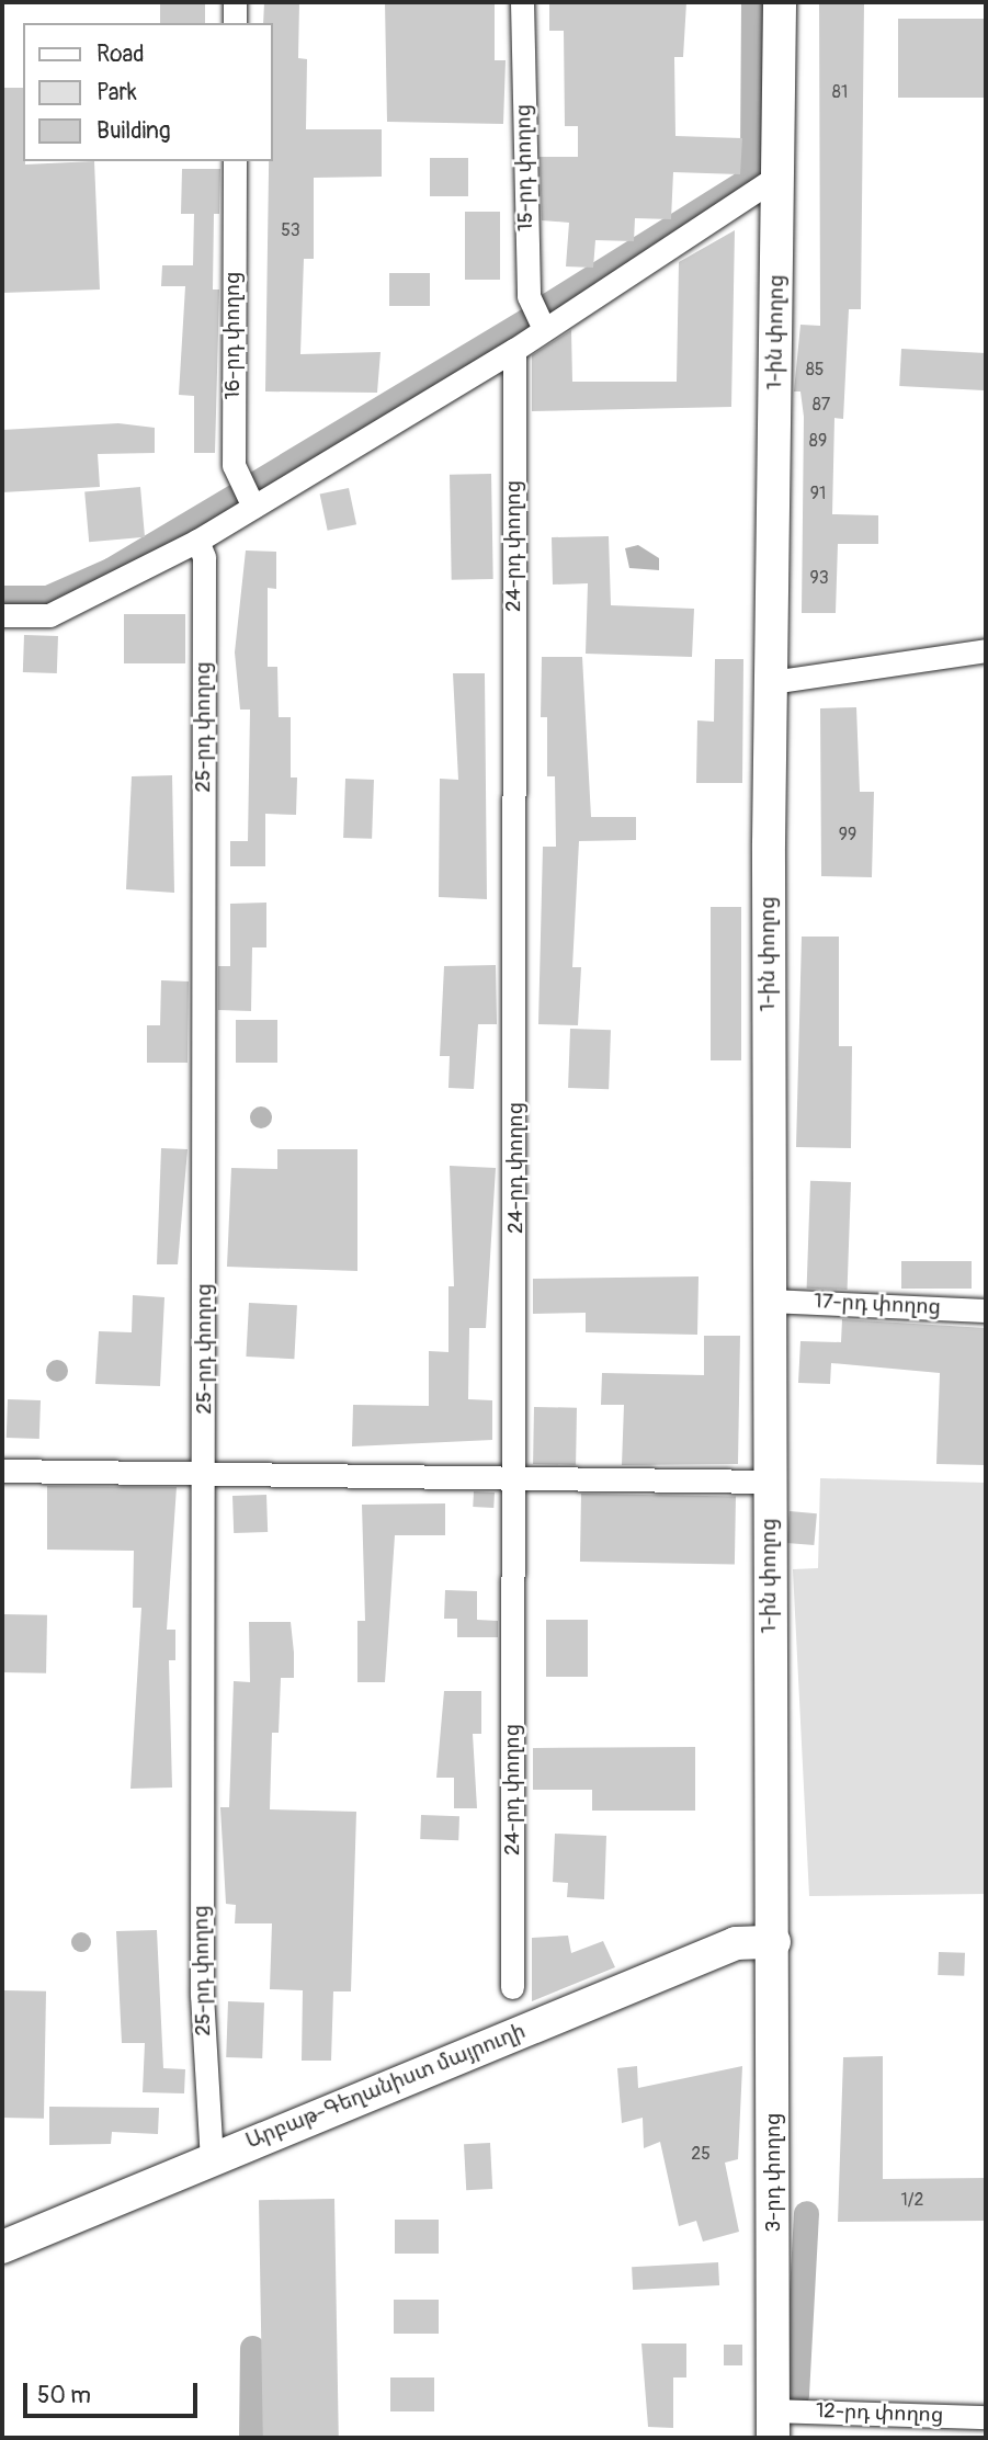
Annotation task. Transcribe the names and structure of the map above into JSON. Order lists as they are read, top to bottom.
{
  "streets": {
    "main road": ["1-ին փողոց", "Արբաթ-Գեղանիստ մայրուղի", "3-րդ փողոց"],
    "street": [
      "15-րդ փողոց",
      "16-րդ փողոց",
      "24-րդ փողոց",
      "25-րդ փողոց",
      "17-րդ փողոց",
      "12-րդ փողոց"
    ]
  },
  "crossings": [
    ["1-ին փողոց", "17-րդ փողոց"],
    ["1-ին փողոց", "3-րդ փողոց"],
    ["25-րդ փողոց", "Արբաթ-Գեղանիստ մայրուղի"],
    ["Արբաթ-Գեղանիստ մայրուղի", "3-րդ փողոց"],
    ["3-րդ փողոց", "12-րդ փողոց"]
  ],
  "house_numbers": [
    "81",
    "53",
    "85",
    "87",
    "89",
    "91",
    "93",
    "99",
    "25",
    "1/2"
  ],
  "legend": ["Road", "Park", "Building"],
  "scale_bar": "50 m"
}
